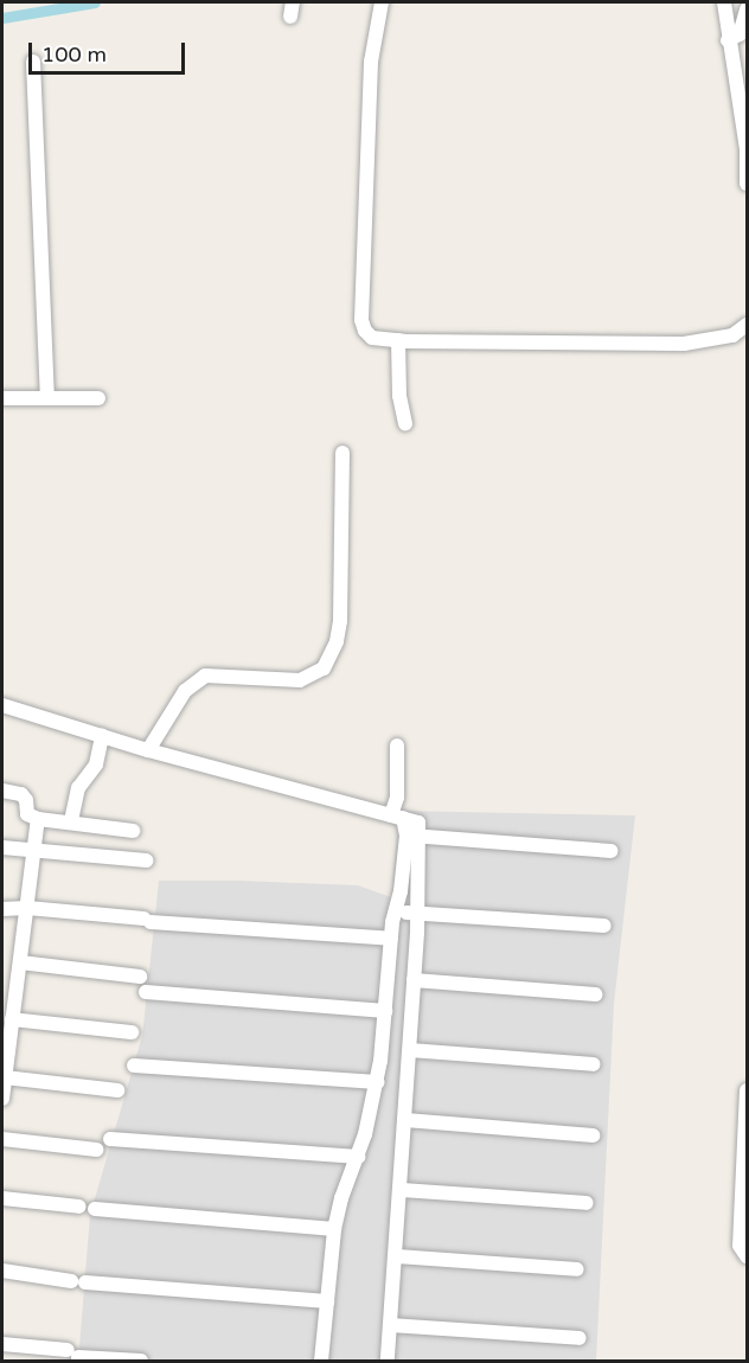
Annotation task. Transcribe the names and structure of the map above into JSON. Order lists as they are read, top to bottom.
{
  "scale_bar": "100 m"
}
